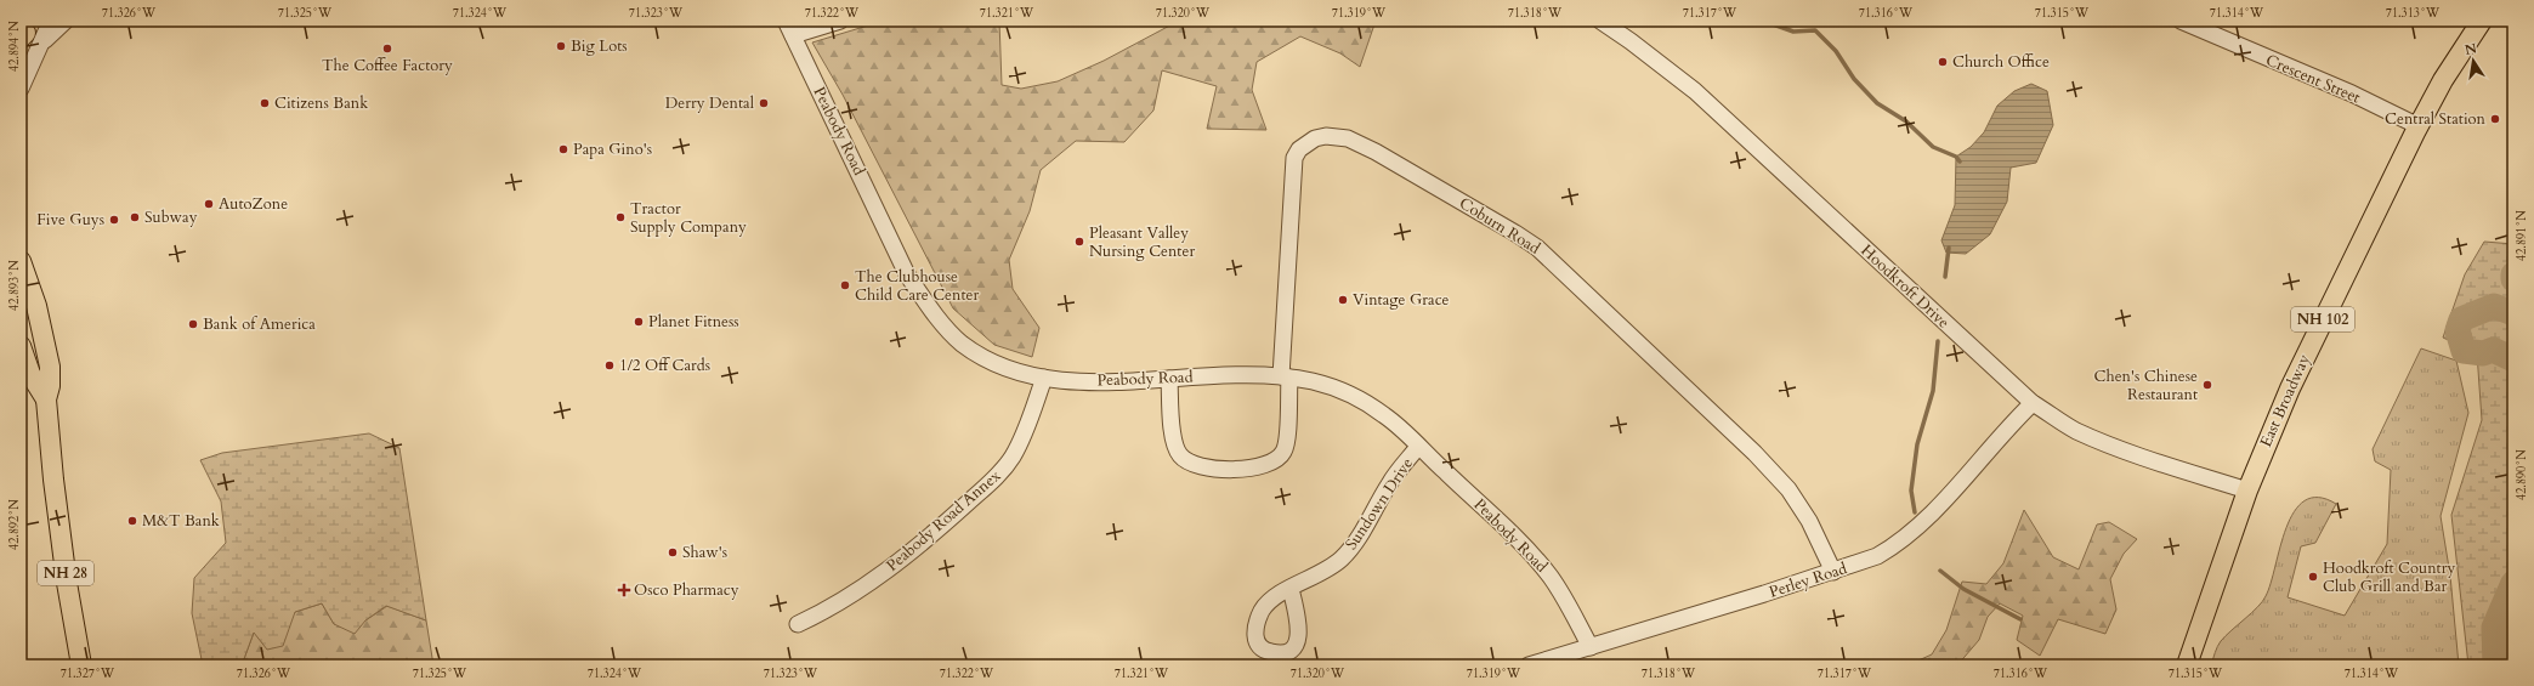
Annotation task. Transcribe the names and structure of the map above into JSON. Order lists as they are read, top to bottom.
{
  "streets": {
    "main road": ["NH 102", "East Broadway", "NH 28"],
    "street": [
      "Crescent Street",
      "Peabody Road",
      "Coburn Road",
      "Hoodkroft Drive",
      "Sundown Drive",
      "Peabody Road Annex",
      "Perley Road"
    ]
  },
  "crossings": [
    ["Crescent Street", "East Broadway"],
    ["Peabody Road", "Coburn Road"],
    ["Peabody Road", "Sundown Drive"],
    ["Peabody Road", "Peabody Road Annex"],
    ["Peabody Road", "Perley Road"],
    ["Coburn Road", "Perley Road"],
    ["Hoodkroft Drive", "East Broadway"],
    ["Hoodkroft Drive", "Perley Road"]
  ],
  "places": {
    "other": [
      "Big Lots",
      "The Coffee Factory",
      "Church Office",
      "Citizens Bank",
      "Derry Dental",
      "Central Station",
      "Papa Gino's",
      "AutoZone",
      "Subway",
      "Tractor Supply Company",
      "Five Guys",
      "Pleasant Valley Nursing Center",
      "The Clubhouse Child Care Center",
      "Vintage Grace",
      "Planet Fitness",
      "Bank of America",
      "1/2 Off Cards",
      "Chen's Chinese Restaurant",
      "M&T Bank",
      "Shaw's",
      "Hoodkroft Country Club Grill and Bar"
    ],
    "health": ["Osco Pharmacy"]
  },
  "north": "top",
  "coordinates": [
    "71.326°W",
    "71.325°W",
    "71.324°W",
    "71.323°W",
    "71.322°W",
    "71.321°W",
    "71.320°W",
    "71.319°W",
    "71.318°W",
    "71.317°W",
    "71.316°W",
    "71.315°W",
    "71.314°W",
    "71.313°W",
    "42.894°N",
    "42.891°N",
    "42.893°N",
    "42.890°N",
    "42.892°N",
    "71.327°W"
  ]
}
